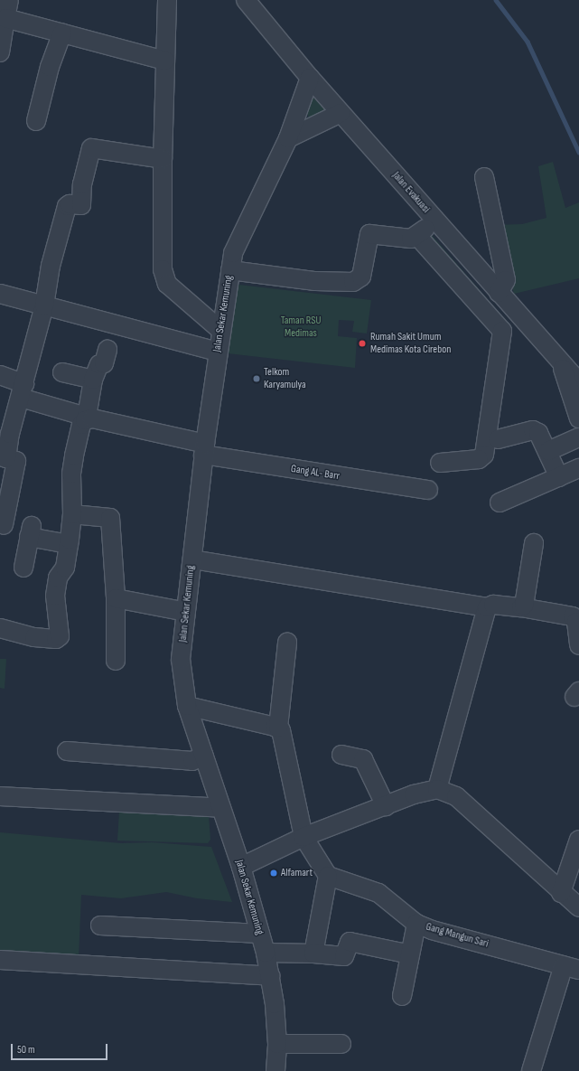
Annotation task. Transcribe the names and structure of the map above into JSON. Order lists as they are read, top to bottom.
{
  "streets": {
    "street": [
      "Jalan Evakuasi",
      "Jalan Sekar Kemuning",
      "Gang AL- Barr",
      "Gang Mangun Sari"
    ]
  },
  "crossings": [
    ["Jalan Evakuasi", "Jalan Sekar Kemuning"],
    ["Jalan Sekar Kemuning", "Gang AL- Barr"]
  ],
  "parks": ["Taman RSU Medimas"],
  "places": ["Rumah Sakit Umum Medimas Kota Cirebon", "Telkom Karyamulya", "Alfamart"],
  "scale_bar": "50 m"
}
